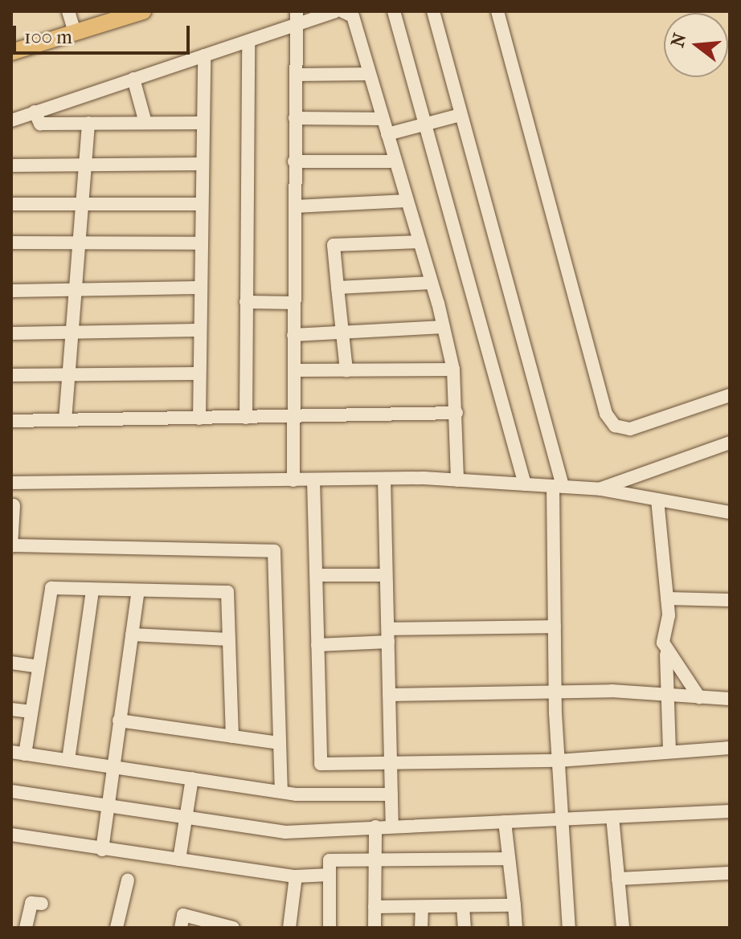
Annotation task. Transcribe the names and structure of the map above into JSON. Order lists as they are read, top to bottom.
{
  "scale_bar": "100 m",
  "north": "left"
}
